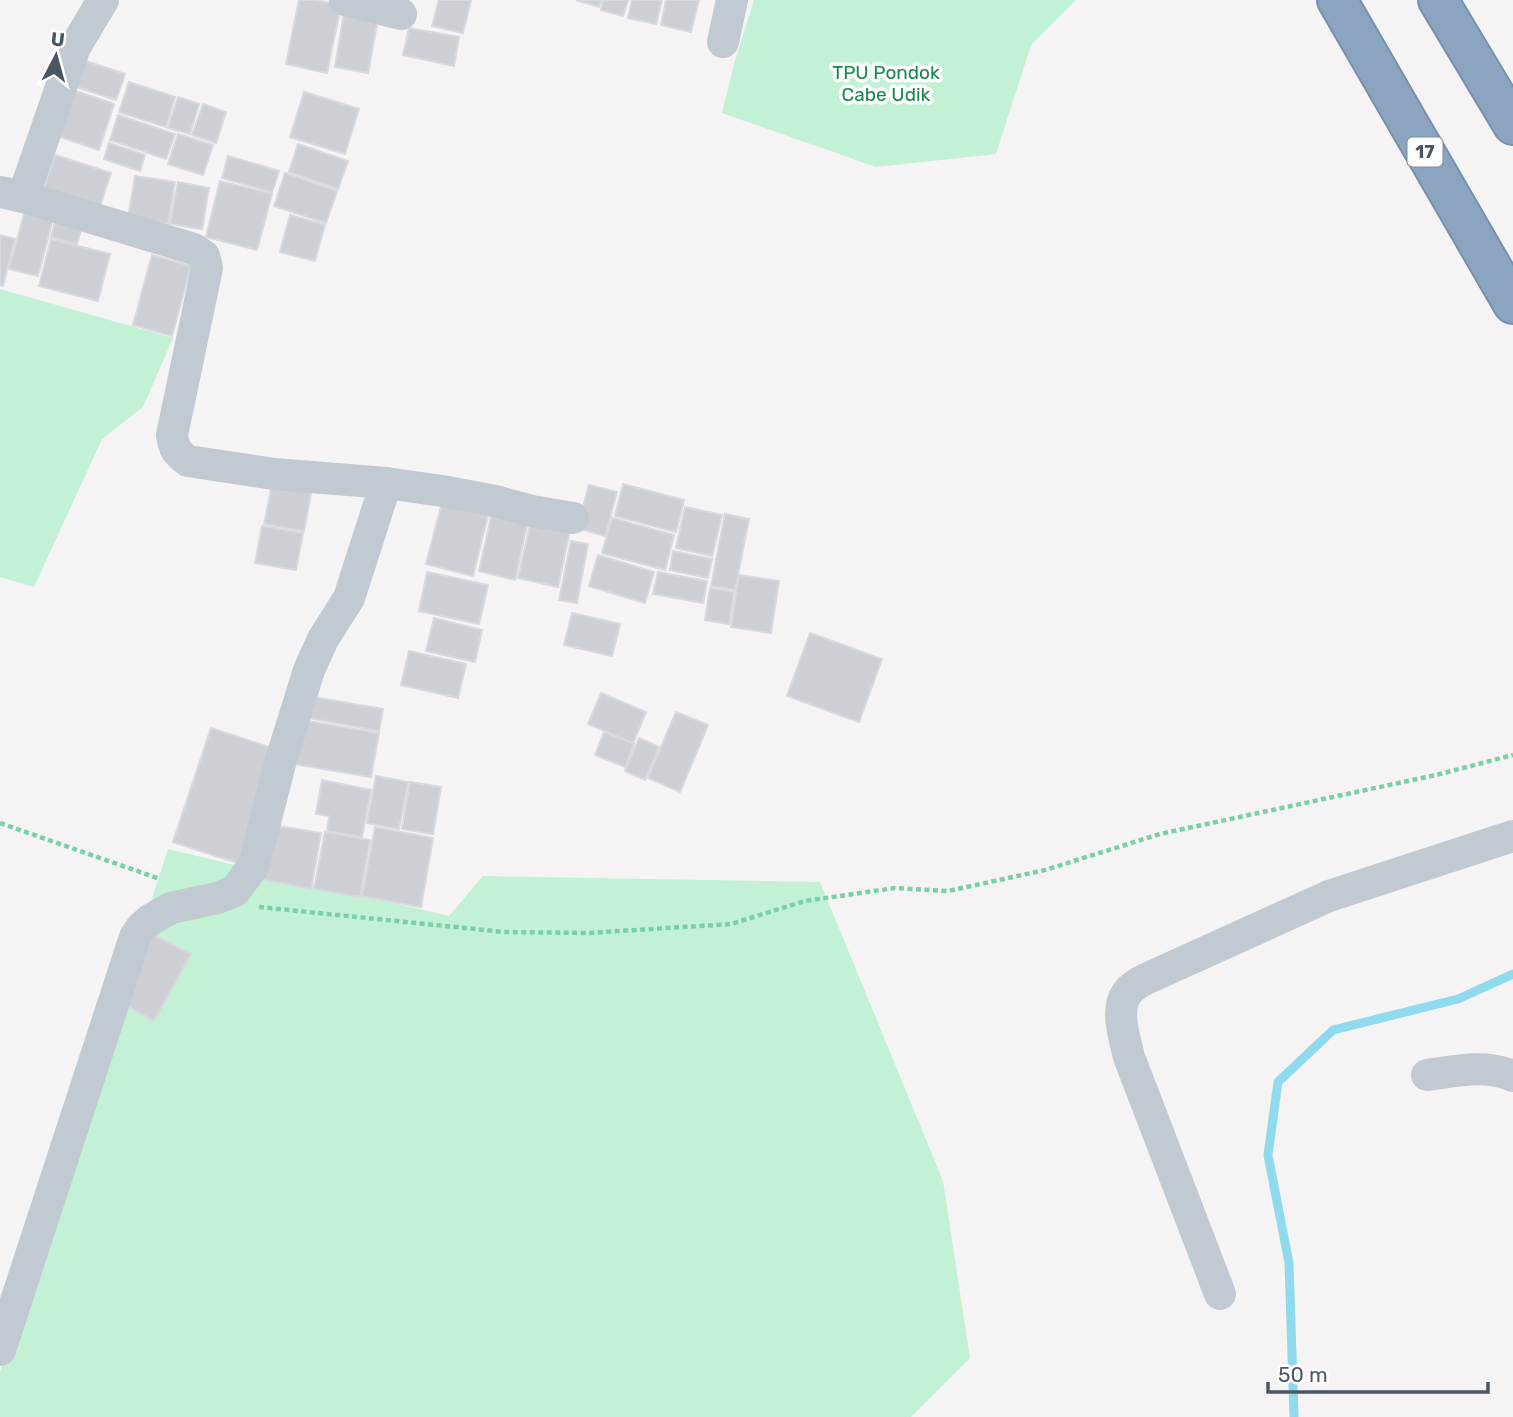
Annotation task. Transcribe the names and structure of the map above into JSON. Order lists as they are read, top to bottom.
{
  "streets": {
    "highway": ["17"]
  },
  "parks": ["TPU Pondok Cabe Udik"],
  "scale_bar": "50 m",
  "north": "top"
}
